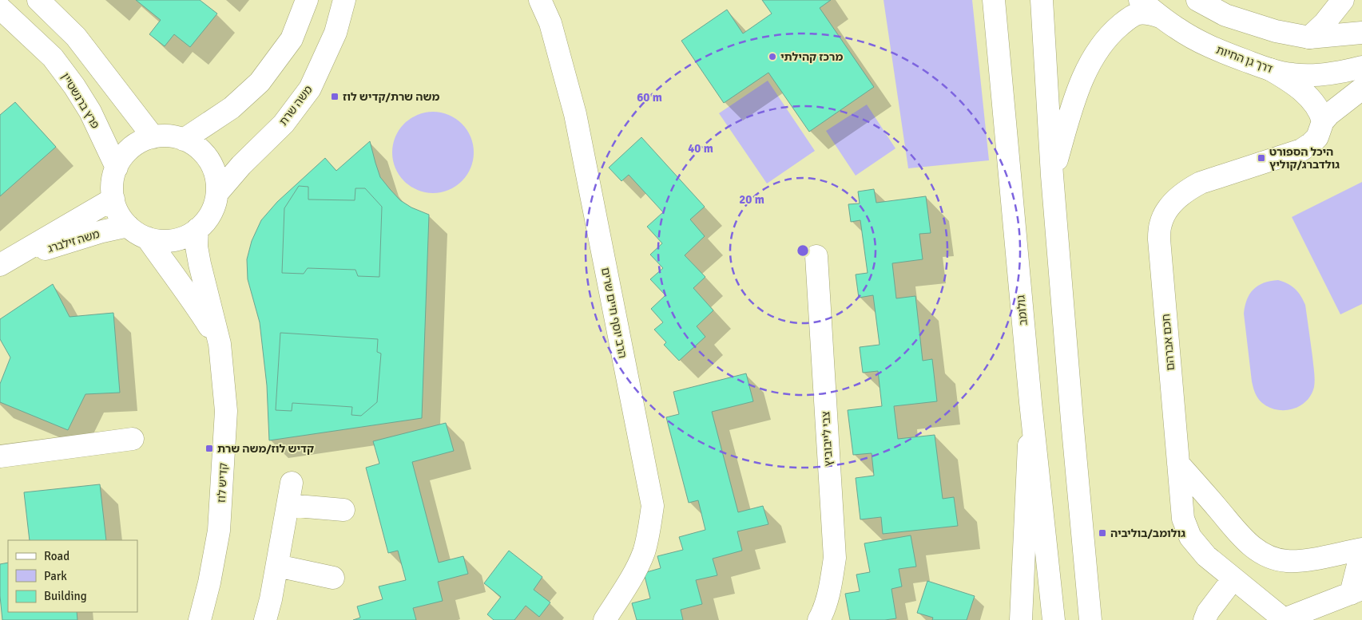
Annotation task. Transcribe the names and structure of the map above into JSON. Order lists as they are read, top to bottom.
{
  "streets": {
    "street": [
      "דרך גן החיות",
      "פרץ ברנשטיין",
      "משה שרת",
      "משה זילברג",
      "גולומב",
      "הרב יוסף חיים שרים",
      "חכם אברהם",
      "צבי לייבוביץ",
      "קדיש לוז"
    ]
  },
  "crossings": [
    ["פרץ ברנשטיין", "משה שרת"],
    ["פרץ ברנשטיין", "משה זילברג"],
    ["פרץ ברנשטיין", "קדיש לוז"],
    ["משה שרת", "משה זילברג"],
    ["משה שרת", "קדיש לוז"],
    ["משה זילברג", "קדיש לוז"]
  ],
  "places": {
    "other": ["מרכז קהילתי"],
    "transit": [
      "משה שרת/קדיש לוז",
      "היכל הספורט גולדברג/קוליץ",
      "קדיש לוז/משה שרת",
      "גולומב/בוליביה"
    ]
  },
  "legend": ["Road", "Park", "Building"],
  "rings": ["60 m", "40 m", "20 m"]
}
